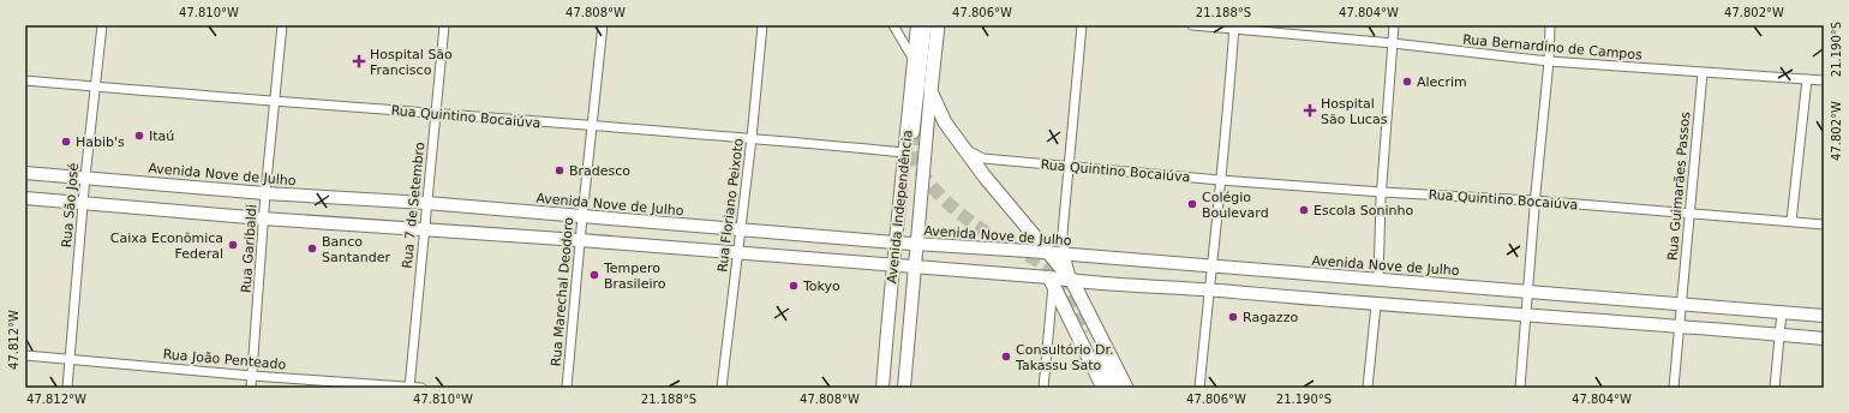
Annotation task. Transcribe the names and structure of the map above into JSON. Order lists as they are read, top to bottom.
{
  "streets": {
    "main road": ["Avenida Nove de Julho", "Avenida Independência"],
    "street": [
      "Rua Bernardino de Campos",
      "Rua Quintino Bocaiúva",
      "Rua Guimarães Passos",
      "Rua São José",
      "Rua 7 de Setembro",
      "Rua Floriano Peixoto",
      "Rua Garibaldi",
      "Rua Marechal Deodoro",
      "Rua João Penteado"
    ]
  },
  "crossings": [
    ["Rua Bernardino de Campos", "Rua Guimarães Passos"],
    ["Rua Quintino Bocaiúva", "Rua Guimarães Passos"],
    ["Rua Quintino Bocaiúva", "Rua São José"],
    ["Rua Quintino Bocaiúva", "Rua 7 de Setembro"],
    ["Rua Quintino Bocaiúva", "Rua Floriano Peixoto"],
    ["Rua Quintino Bocaiúva", "Avenida Independência"],
    ["Rua Quintino Bocaiúva", "Rua Garibaldi"],
    ["Rua Quintino Bocaiúva", "Rua Marechal Deodoro"],
    ["Avenida Nove de Julho", "Rua Guimarães Passos"],
    ["Avenida Nove de Julho", "Rua São José"],
    ["Avenida Nove de Julho", "Rua 7 de Setembro"],
    ["Avenida Nove de Julho", "Rua Floriano Peixoto"],
    ["Avenida Nove de Julho", "Avenida Independência"],
    ["Avenida Nove de Julho", "Rua Garibaldi"],
    ["Avenida Nove de Julho", "Rua Marechal Deodoro"],
    ["Rua São José", "Rua João Penteado"],
    ["Rua 7 de Setembro", "Rua João Penteado"],
    ["Rua Garibaldi", "Rua João Penteado"]
  ],
  "places": {
    "health": ["Hospital São Francisco", "Hospital São Lucas"],
    "other": [
      "Alecrim",
      "Itaú",
      "Habib's",
      "Bradesco",
      "Colégio Boulevard",
      "Escola Soninho",
      "Caixa Econômica Federal",
      "Banco Santander",
      "Tempero Brasileiro",
      "Tokyo",
      "Ragazzo",
      "Consultório Dr. Takassu Sato"
    ]
  },
  "coordinates": [
    "47.810°W",
    "47.808°W",
    "47.806°W",
    "21.188°S",
    "47.804°W",
    "47.802°W",
    "21.190°S",
    "47.812°W"
  ]
}
